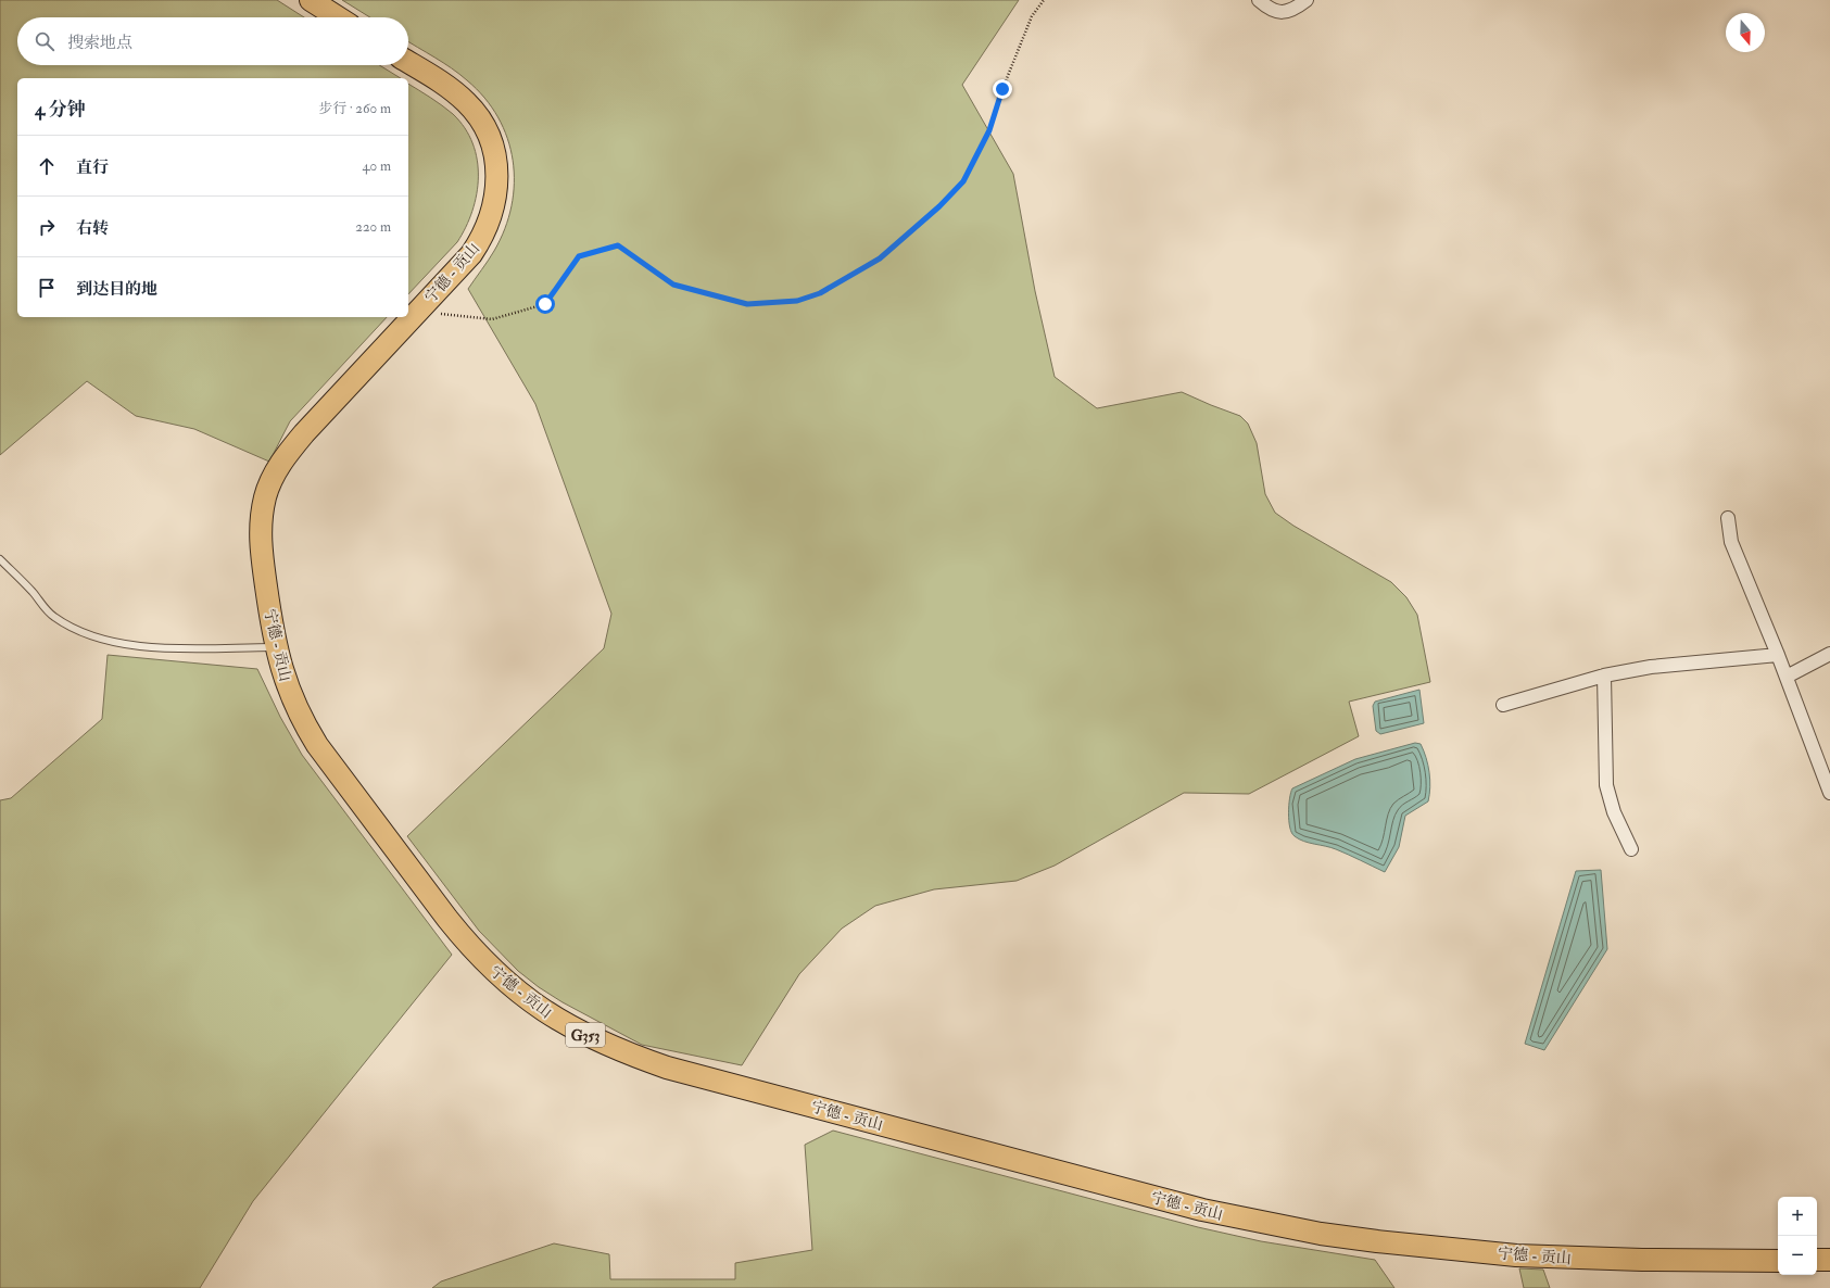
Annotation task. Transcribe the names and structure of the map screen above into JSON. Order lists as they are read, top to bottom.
{
  "streets": {
    "highway": ["宁德 - 贡山", "G353"]
  },
  "north": "bottom",
  "page": {
    "search": "搜索地点",
    "heading": ["4 分钟", "步行 · 260 m"],
    "list": [
      ["直行", "40 m"],
      ["右转", "220 m"],
      "到达目的地"
    ],
    "map_buttons": ["+", "−"]
  }
}
